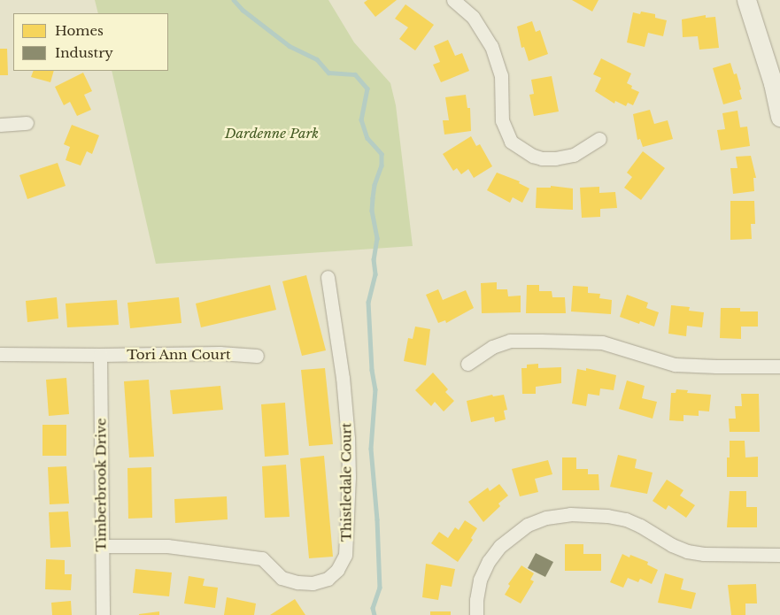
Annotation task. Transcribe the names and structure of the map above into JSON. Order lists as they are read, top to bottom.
{
  "streets": {
    "street": ["Tori Ann Court", "Thistledale Court", "Timberbrook Drive"]
  },
  "crossings": [
    ["Tori Ann Court", "Timberbrook Drive"],
    ["Thistledale Court", "Timberbrook Drive"]
  ],
  "parks": ["Dardenne Park"],
  "legend": ["Homes", "Industry"]
}
